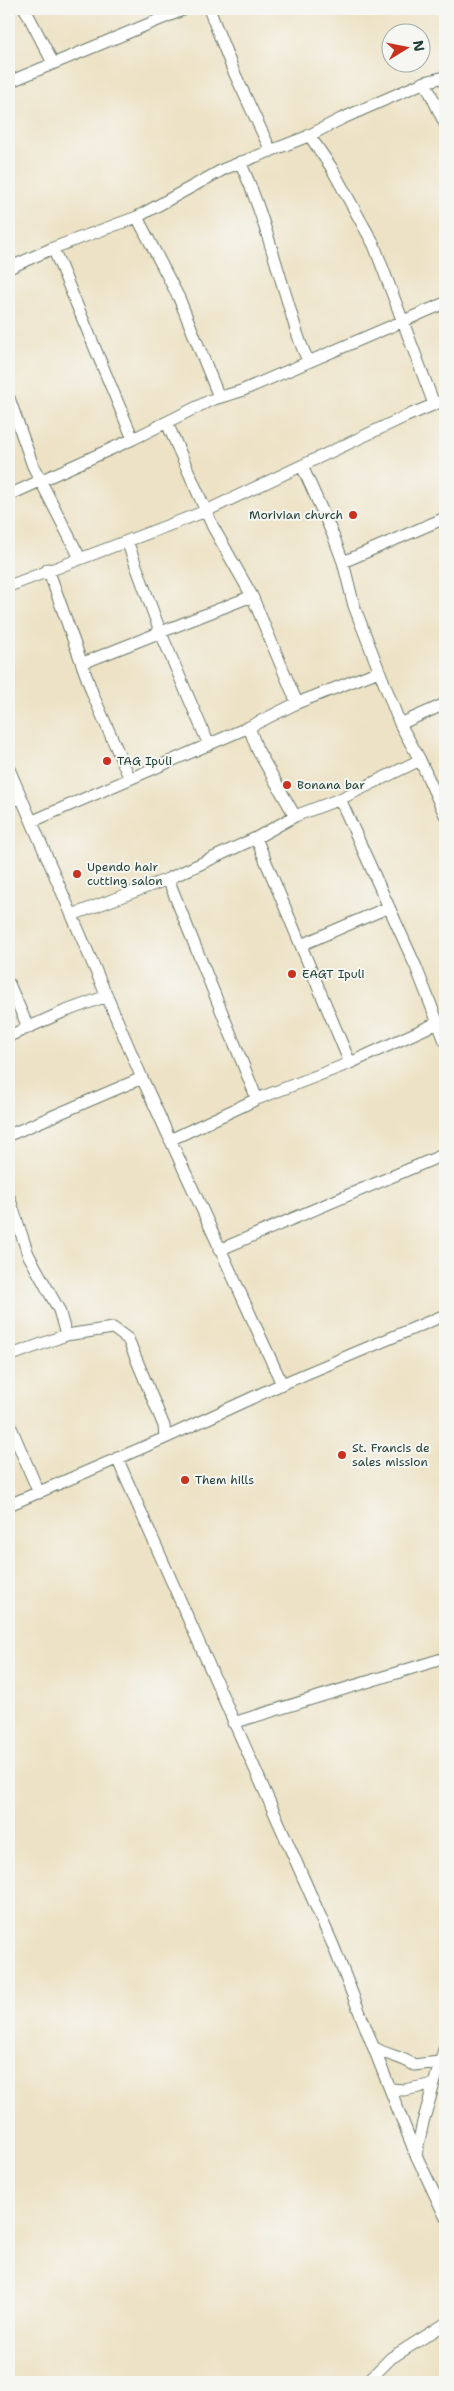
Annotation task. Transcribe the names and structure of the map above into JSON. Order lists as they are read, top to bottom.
{
  "places": [
    "Morivian church",
    "TAG Ipuli",
    "Bonana bar",
    "Upendo hair cutting salon",
    "EAGT Ipuli",
    "St. Francis de sales mission",
    "Them hills"
  ],
  "north": "right"
}
